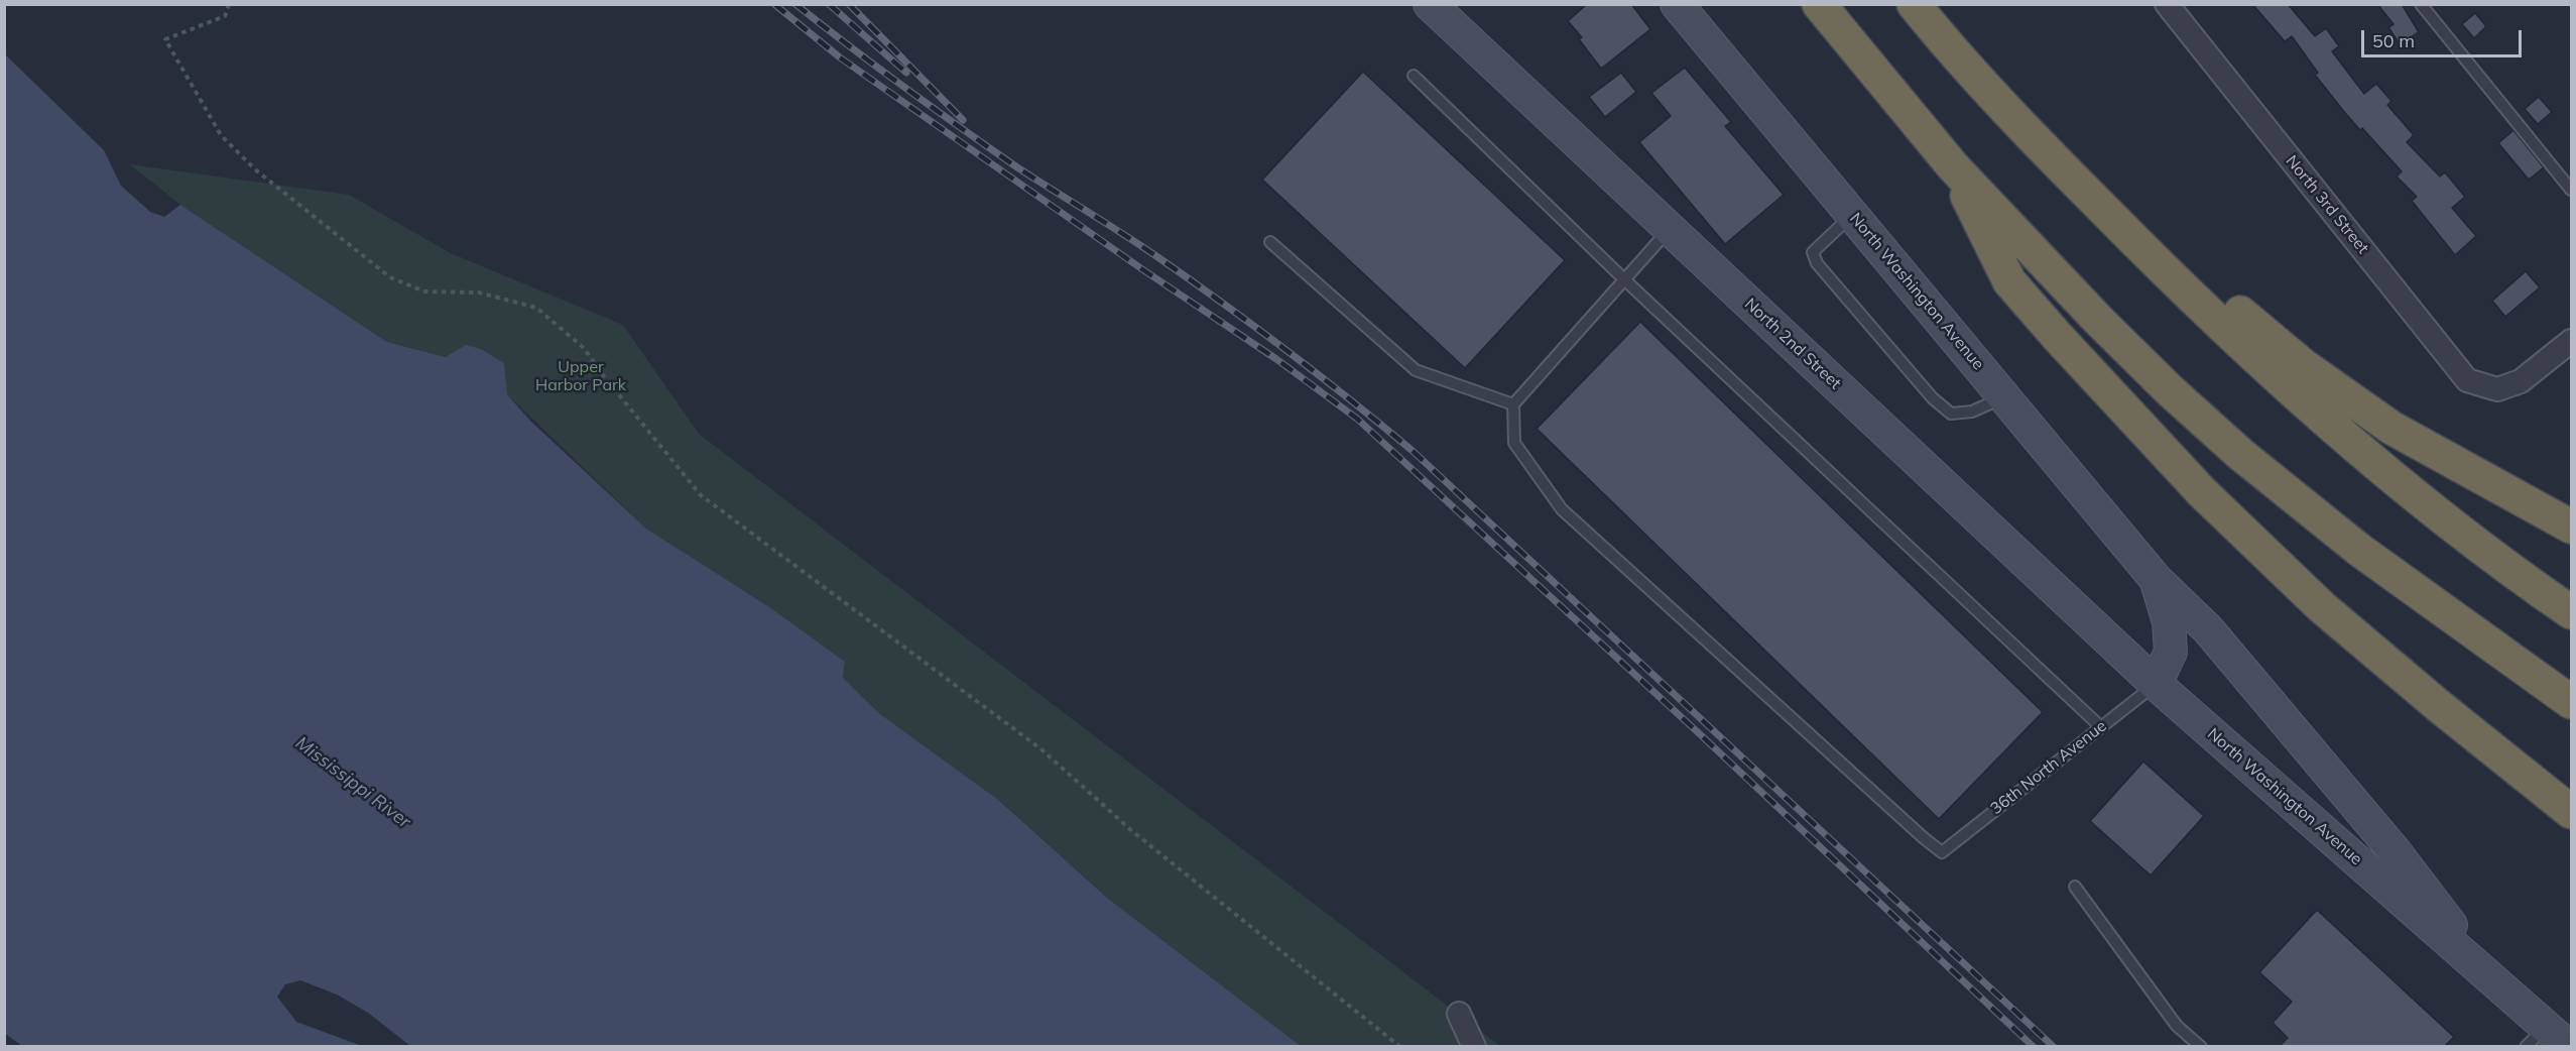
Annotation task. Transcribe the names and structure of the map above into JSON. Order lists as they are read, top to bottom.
{
  "streets": {
    "street": ["North 3rd Street", "North Washington Avenue", "North 2nd Street"],
    "lane": ["36th North Avenue"]
  },
  "crossings": [
    ["North Washington Avenue", "North 2nd Street"],
    ["North Washington Avenue", "36th North Avenue"],
    ["North 2nd Street", "36th North Avenue"]
  ],
  "water": ["Mississippi River"],
  "parks": ["Upper Harbor Park"],
  "scale_bar": "50 m"
}
